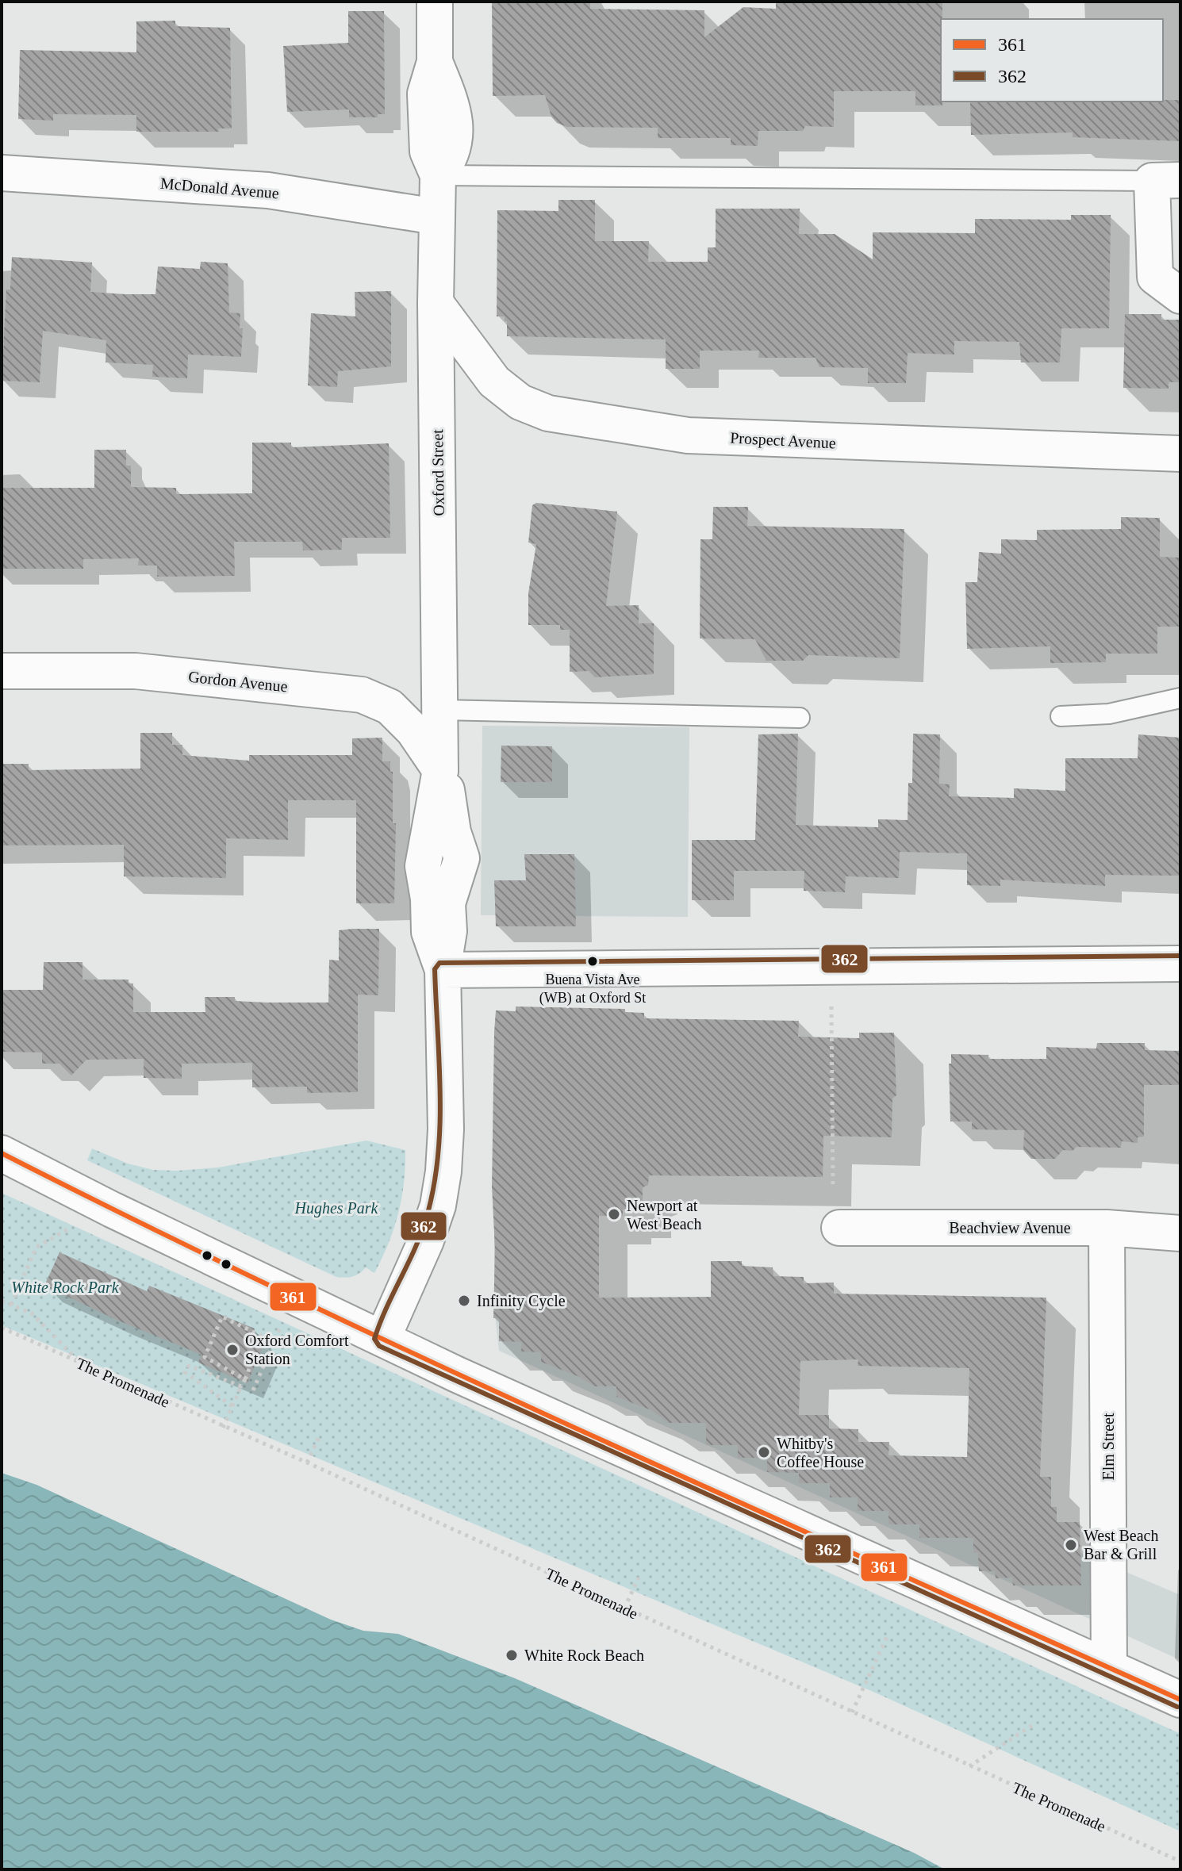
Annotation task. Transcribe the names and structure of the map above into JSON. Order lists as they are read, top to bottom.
{
  "streets": {
    "street": [
      "McDonald Avenue",
      "Prospect Avenue",
      "Oxford Street",
      "Gordon Avenue",
      "Beachview Avenue",
      "Elm Street"
    ],
    "path": ["The Promenade"]
  },
  "crossings": [
    ["McDonald Avenue", "Oxford Street"],
    ["Prospect Avenue", "Oxford Street"],
    ["Oxford Street", "Gordon Avenue"],
    ["Beachview Avenue", "Elm Street"]
  ],
  "parks": ["Hughes Park", "White Rock Park"],
  "places": [
    "Buena Vista Ave (WB) at Oxford St",
    "Newport at West Beach",
    "Infinity Cycle",
    "Oxford Comfort Station",
    "Whitby's Coffee House",
    "West Beach Bar & Grill",
    "White Rock Beach"
  ],
  "lines": ["transit line 362", "transit line 361"],
  "legend": ["361", "362"]
}
